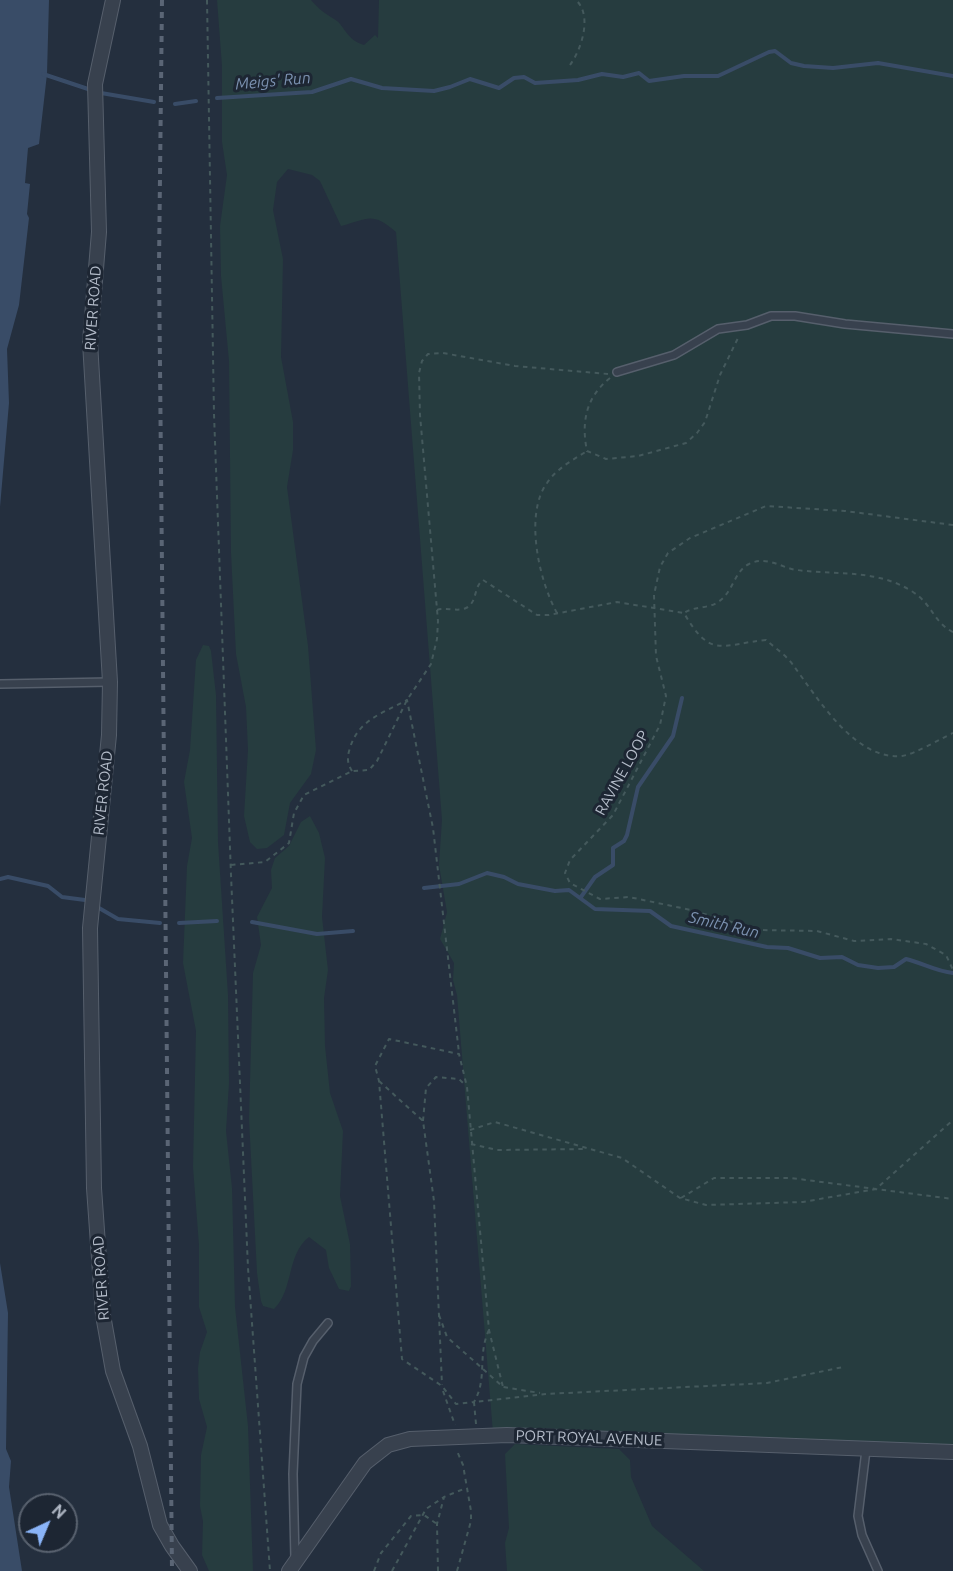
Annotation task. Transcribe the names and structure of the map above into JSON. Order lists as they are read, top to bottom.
{
  "streets": {
    "street": ["RIVER ROAD", "PORT ROYAL AVENUE"],
    "path": ["RAVINE LOOP"]
  },
  "water": ["Meigs' Run", "Smith Run"],
  "north": "top right"
}
